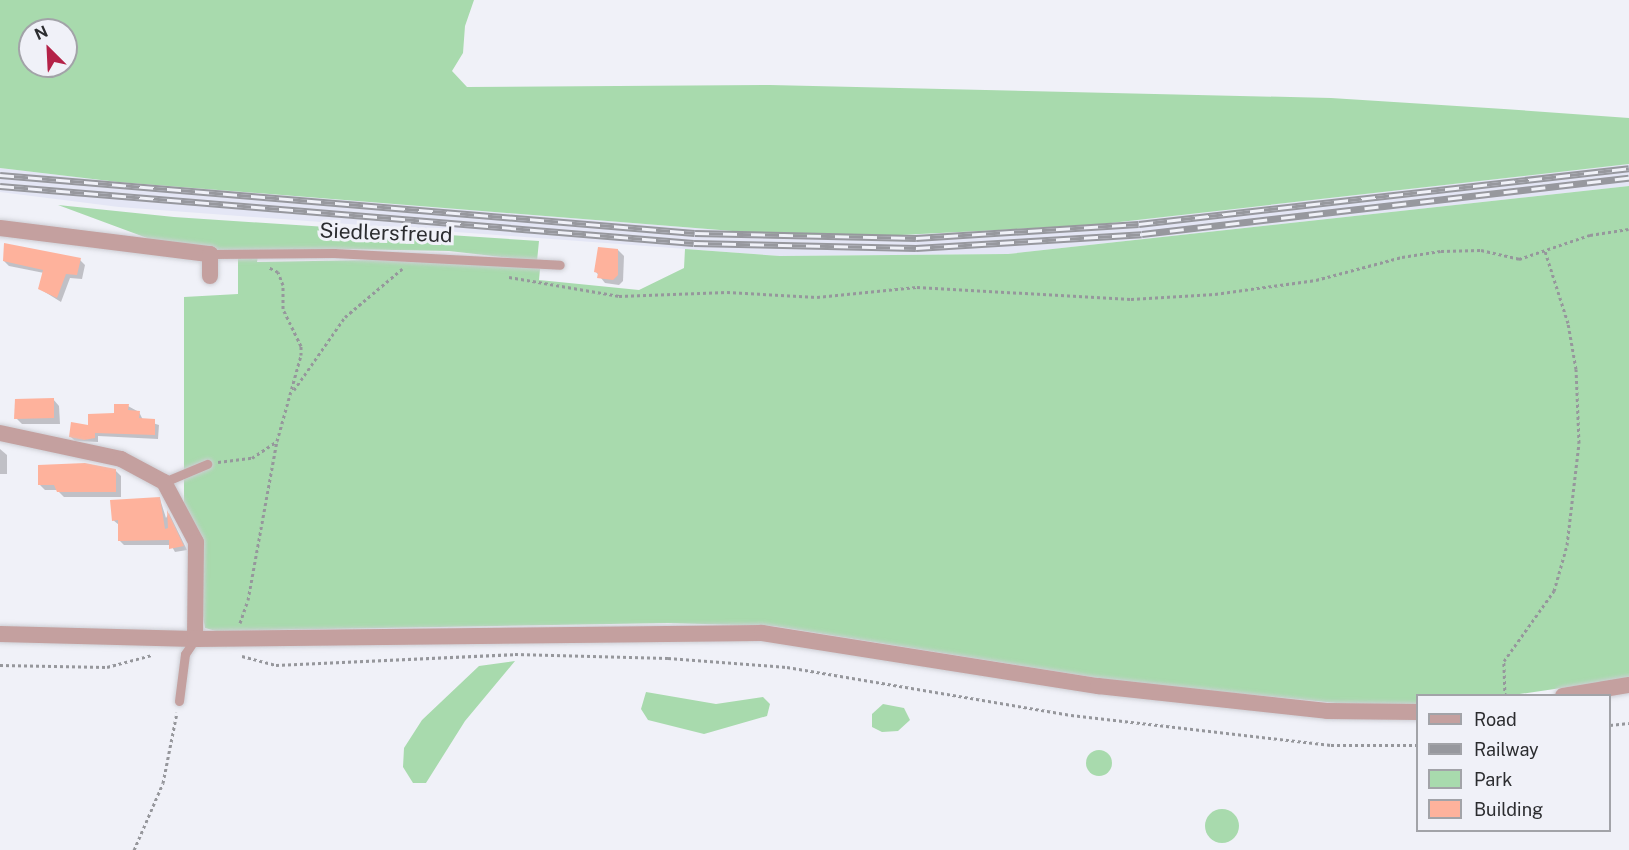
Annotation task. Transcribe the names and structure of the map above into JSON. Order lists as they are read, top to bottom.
{
  "streets": {
    "street": ["Siedlersfreud"]
  },
  "legend": [
    "Road",
    "Railway",
    "Park",
    "Building"
  ],
  "north": "top left"
}
